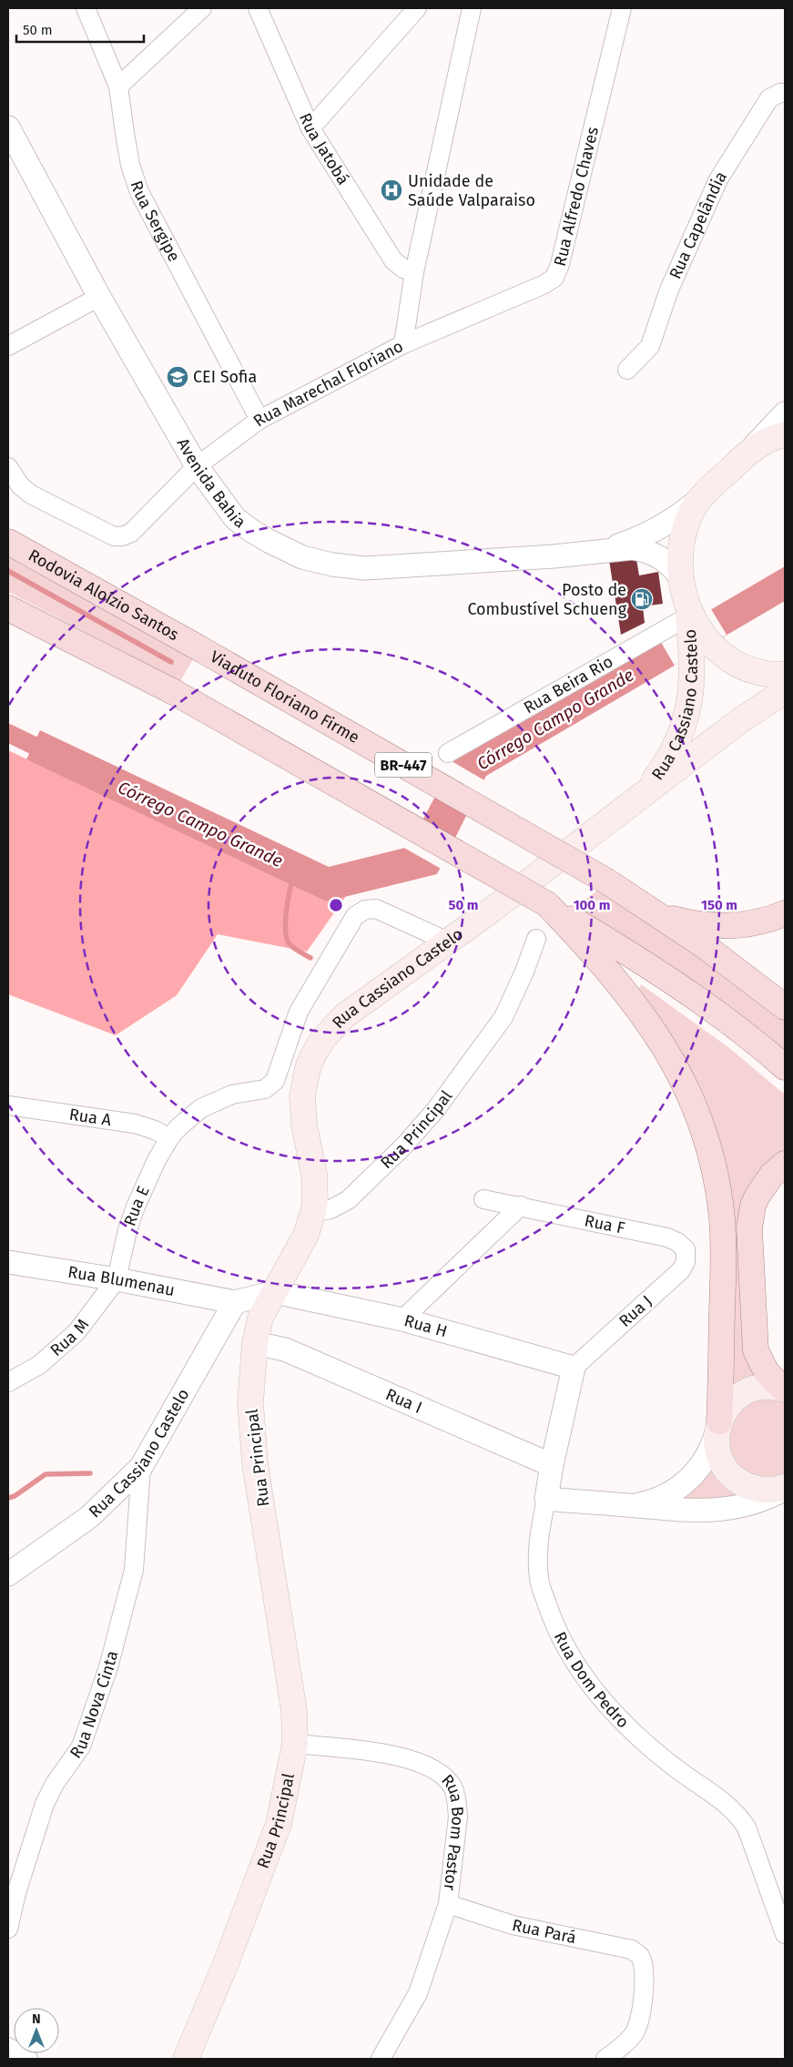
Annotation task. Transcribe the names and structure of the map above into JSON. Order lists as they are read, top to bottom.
{
  "streets": {
    "main road": [
      "Rodovia Aloízio Santos",
      "Viaduto Floriano Firme",
      "Rua Cassiano Castelo",
      "BR-447",
      "Rua Principal"
    ],
    "street": [
      "Rua Jatobá",
      "Rua Alfredo Chaves",
      "Rua Sergipe",
      "Rua Capelândia",
      "Rua Marechal Floriano",
      "Avenida Bahia",
      "Rua Beira Rio",
      "Rua A",
      "Rua E",
      "Rua F",
      "Rua Blumenau",
      "Rua J",
      "Rua H",
      "Rua M",
      "Rua I",
      "Rua Dom Pedro",
      "Rua Nova Cinta",
      "Rua Bom Pastor",
      "Rua Pará"
    ]
  },
  "crossings": [
    ["Rua Jatobá", "Rua Marechal Floriano"],
    ["Rua Alfredo Chaves", "Rua Marechal Floriano"],
    ["Rua Sergipe", "Rua Marechal Floriano"],
    ["Rua Marechal Floriano", "Avenida Bahia"],
    ["Avenida Bahia", "Rua Cassiano Castelo"],
    ["Rodovia Aloízio Santos", "Viaduto Floriano Firme"],
    ["Rua Beira Rio", "Rua Cassiano Castelo"],
    ["Viaduto Floriano Firme", "BR-447"],
    ["Rua Cassiano Castelo", "Rua Principal"],
    ["Rua Cassiano Castelo", "Rua E"],
    ["Rua Cassiano Castelo", "Rua Blumenau"],
    ["Rua Cassiano Castelo", "Rua Nova Cinta"],
    ["Rua A", "Rua E"],
    ["Rua Principal", "Rua H"],
    ["Rua Principal", "Rua I"],
    ["Rua Principal", "Rua Bom Pastor"],
    ["Rua E", "Rua Blumenau"],
    ["Rua E", "Rua M"],
    ["Rua F", "Rua J"],
    ["Rua Blumenau", "Rua M"],
    ["Rua J", "Rua H"],
    ["Rua J", "Rua Dom Pedro"],
    ["Rua H", "Rua Dom Pedro"],
    ["Rua I", "Rua Dom Pedro"],
    ["Rua Bom Pastor", "Rua Pará"]
  ],
  "water": ["Córrego Campo Grande"],
  "places": {
    "hospital": ["Unidade de Saúde Valparaiso"],
    "school or university": ["CEI Sofia"],
    "fuel station": ["Posto de Combustível Schueng"]
  },
  "scale_bar": "50 m",
  "north": "top",
  "rings": ["50 m", "100 m", "150 m"]
}
